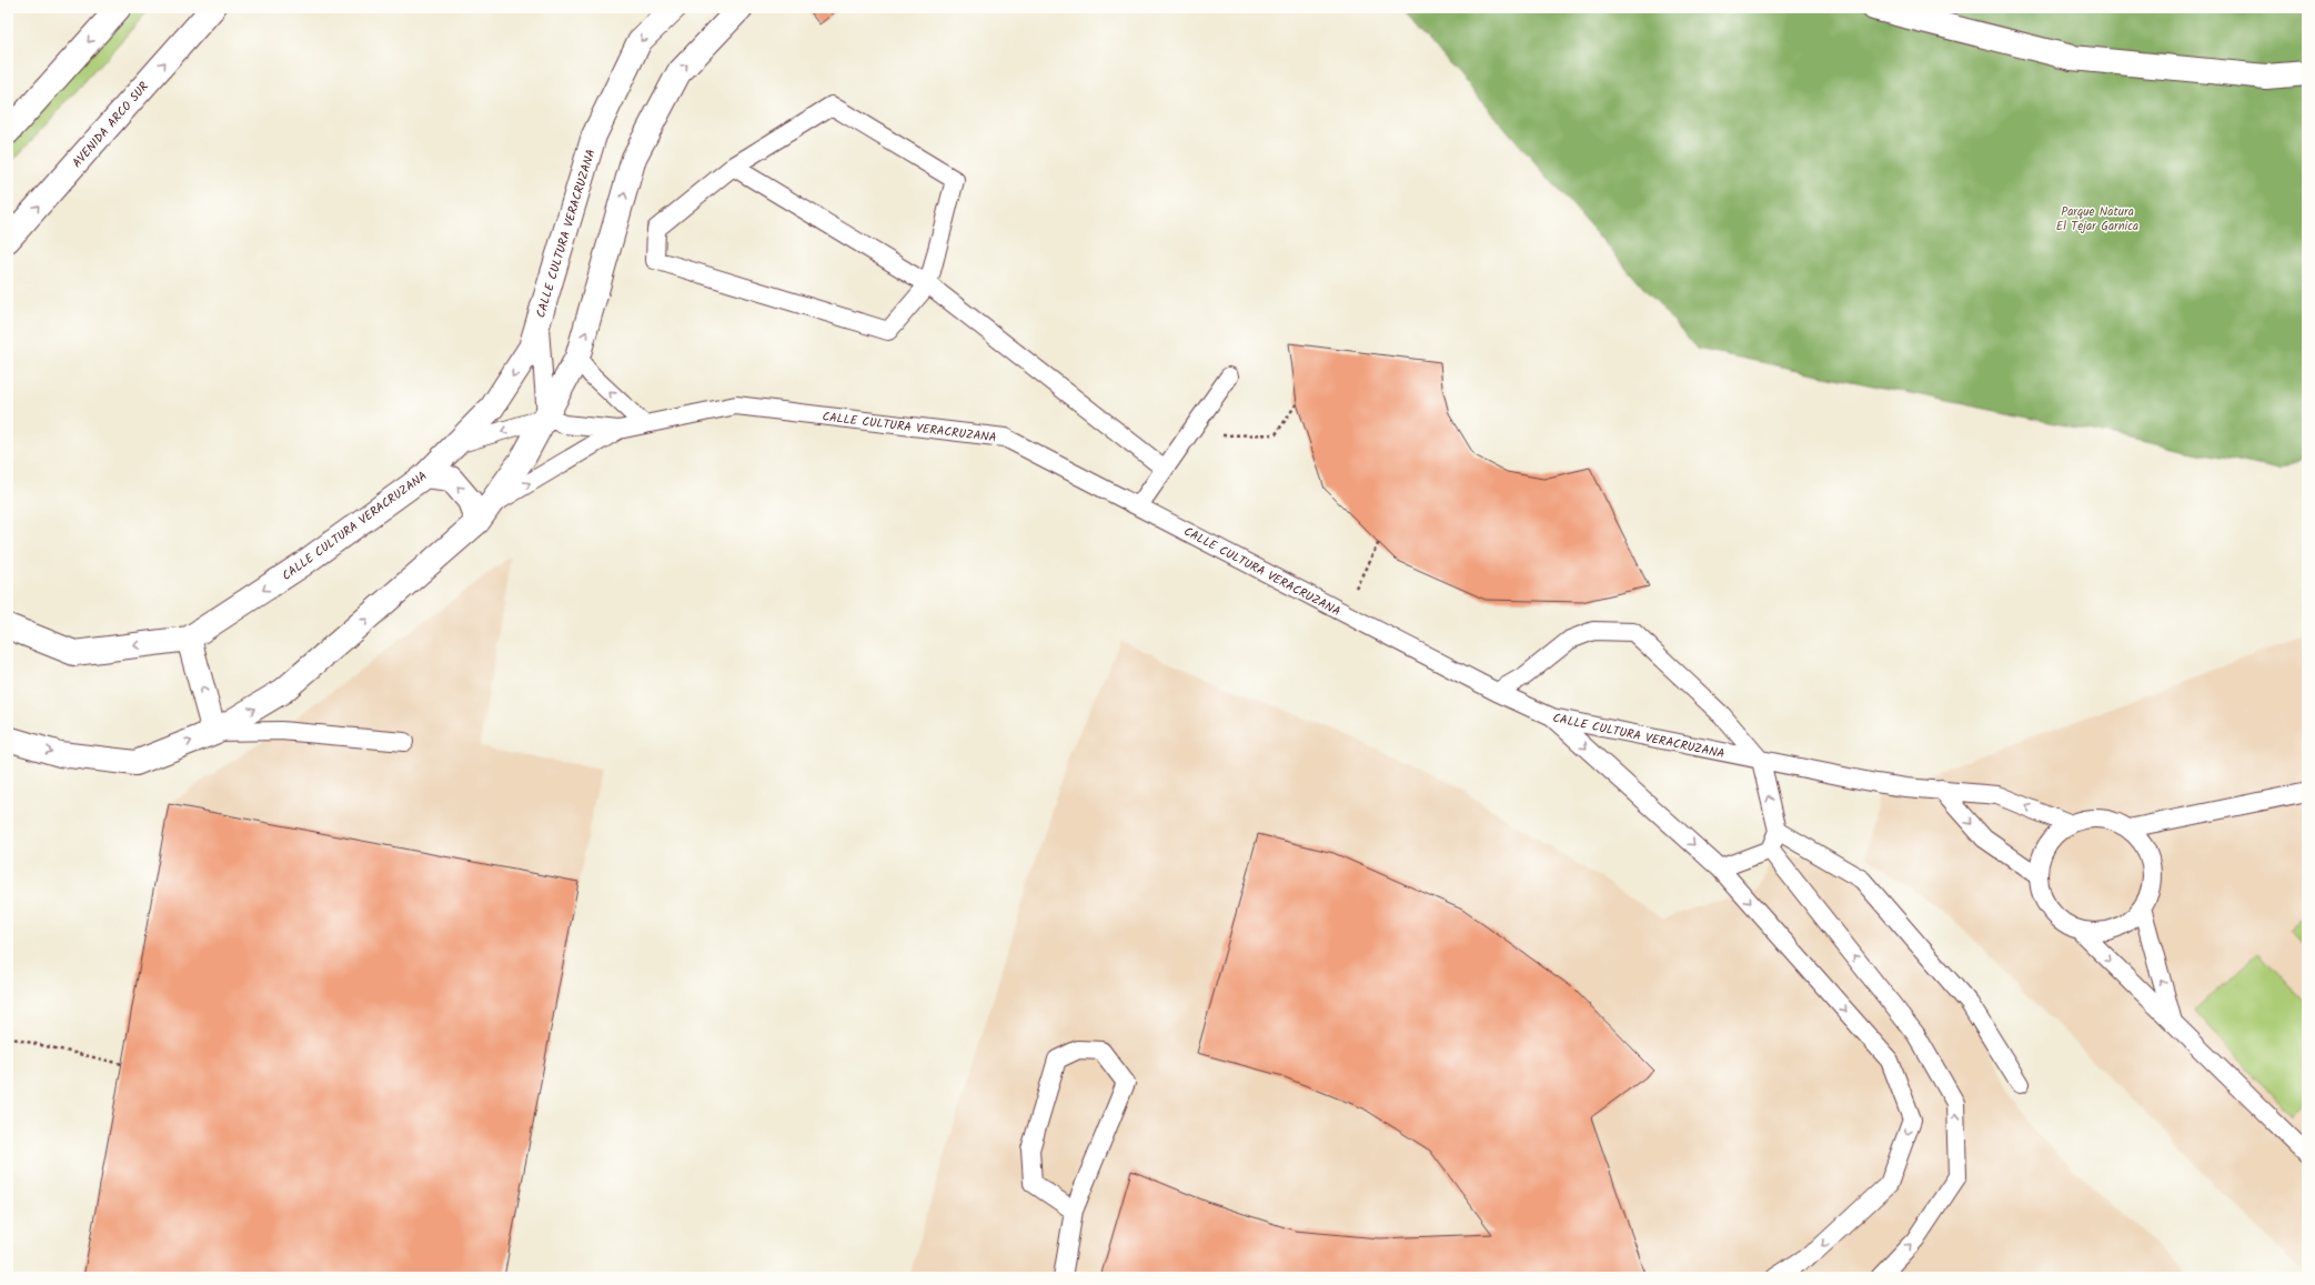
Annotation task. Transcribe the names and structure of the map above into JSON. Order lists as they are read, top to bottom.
{
  "streets": {
    "street": ["AVENIDA ARCO SUR", "CALLE CULTURA VERACRUZANA"]
  },
  "parks": ["Parque Natura El Tejar Garnica"]
}
